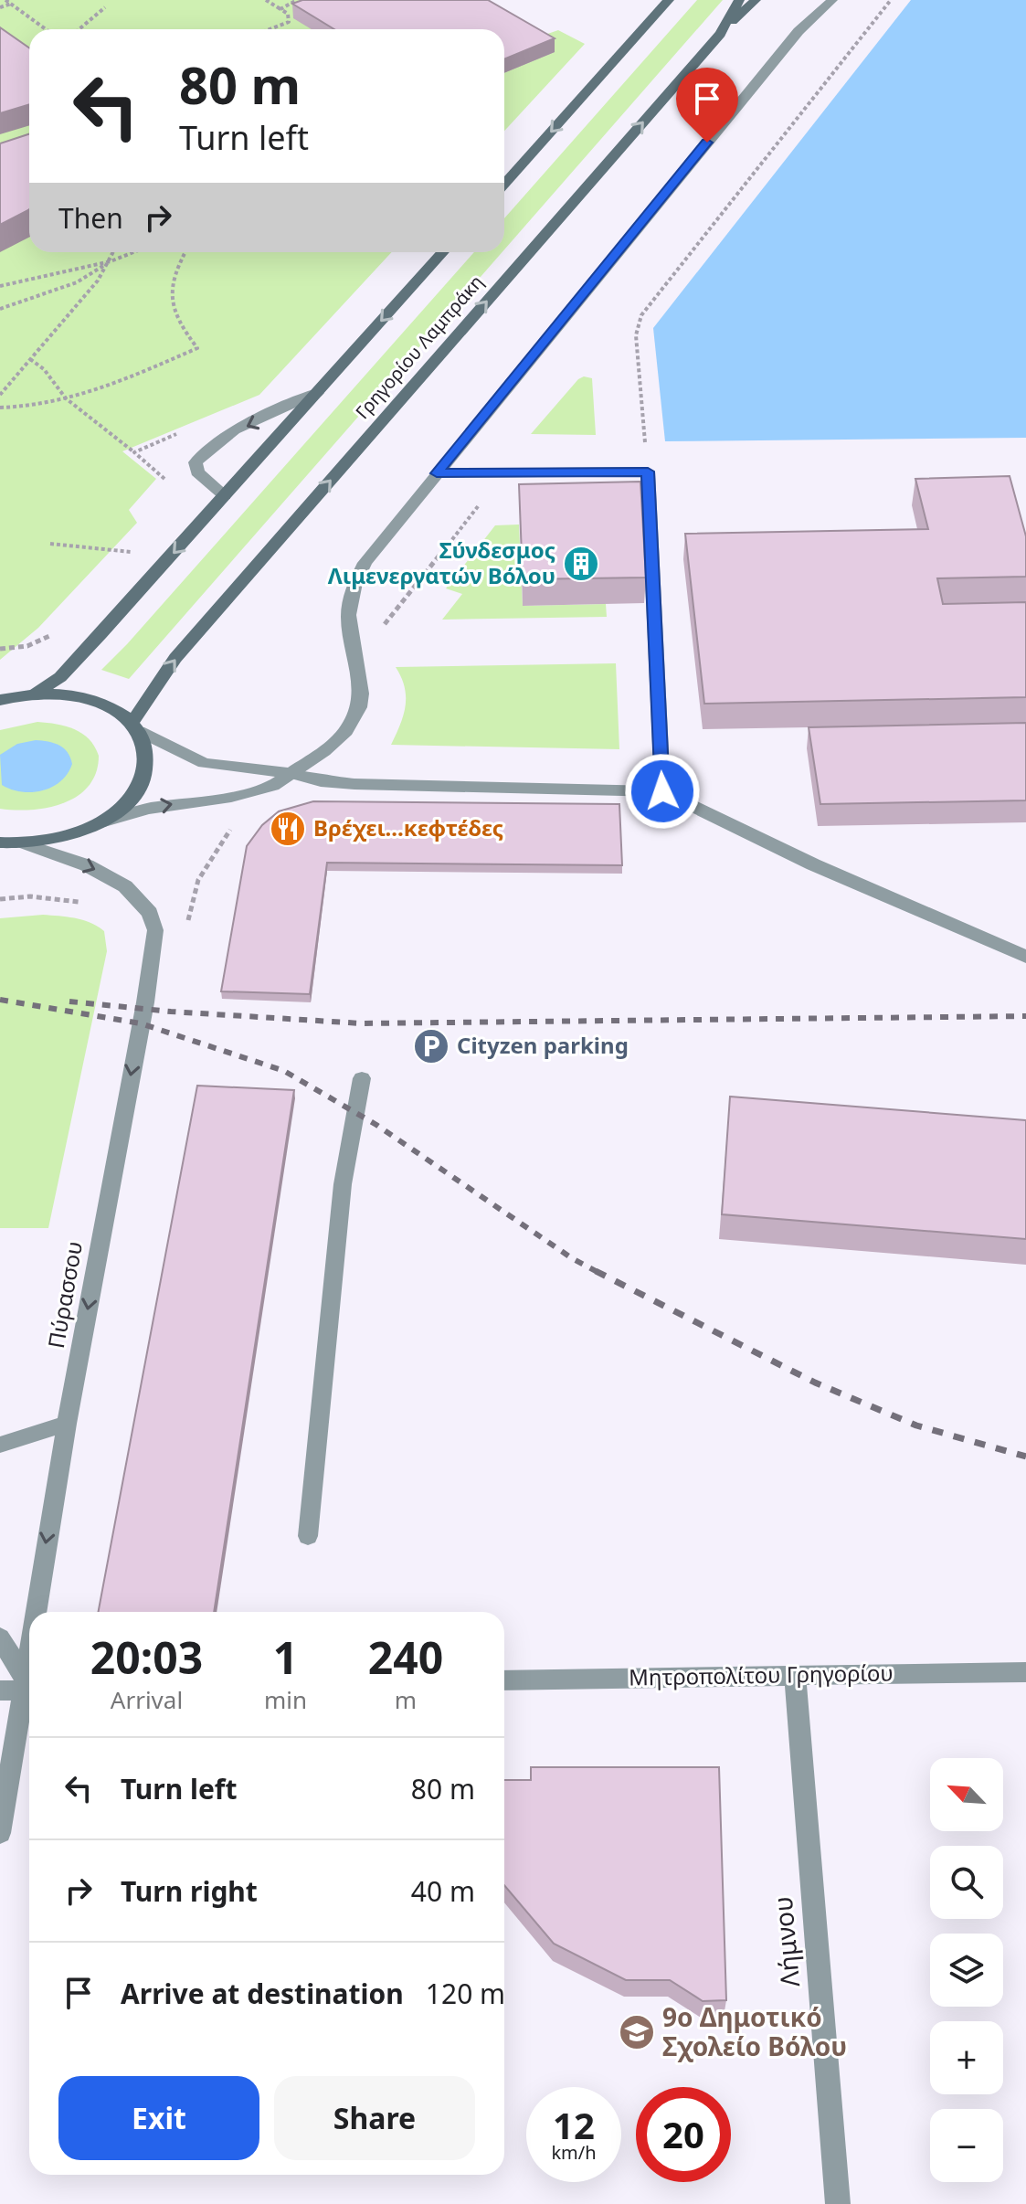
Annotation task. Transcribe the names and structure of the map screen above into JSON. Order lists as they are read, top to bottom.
{
  "streets": {
    "main road": ["Γρηγορίου Λαμπράκη"],
    "street": ["Πύρασσου", "Μητροπολίτου Γρηγορίου", "Λήμνου"]
  },
  "crossings": [
    ["Μητροπολίτου Γρηγορίου", "Λήμνου"]
  ],
  "one_way": ["Πύρασσου"],
  "places": {
    "building": ["Σύνδεσμος Λιμενεργατών Βόλου"],
    "restaurant": ["Βρέχει...κεφτέδες"],
    "parking": ["Cityzen parking"],
    "school or university": ["9ο Δημοτικό Σχολείο Βόλου"]
  },
  "north": "top left",
  "page": {
    "turn": ["80 m", "Turn left"],
    "then": "Then",
    "eta": [
      "20:03",
      "Arrival",
      "1",
      "min",
      "240",
      "m"
    ],
    "list": [
      {
        "name": "Turn left",
        "value": "80 m"
      },
      {
        "name": "Turn right",
        "value": "40 m"
      },
      {
        "name": "Arrive at destination",
        "value": "120 m"
      }
    ],
    "map_buttons": ["+", "−"],
    "buttons": ["Exit", "Share"],
    "speed": "12 km/h",
    "limit": "20"
  }
}
